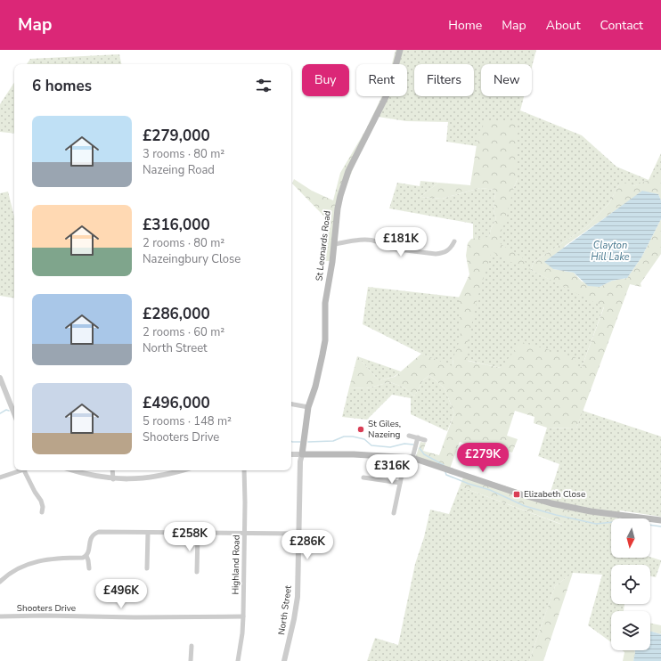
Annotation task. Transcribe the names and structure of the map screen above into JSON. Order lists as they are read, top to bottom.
{
  "streets": {
    "main road": ["St Leonards Road"],
    "street": ["Highland Road", "Shooters Drive", "North Street"]
  },
  "crossings": [
    ["St Leonards Road", "North Street"],
    ["Highland Road", "Shooters Drive"]
  ],
  "water": ["Clayton Hill Lake"],
  "places": {
    "other": ["St Giles, Nazeing"],
    "transit": ["Elizabeth Close"]
  },
  "north": "bottom",
  "page": {
    "header": "Map",
    "nav": [
      "Home",
      "Map",
      "About",
      "Contact"
    ],
    "chip": [
      "Buy",
      "Rent",
      "Filters",
      "New"
    ],
    "heading": "6 homes",
    "list": [
      {
        "name": "£279,000",
        "note": "3 rooms · 80 m² · Nazeing Road"
      },
      {
        "name": "£316,000",
        "note": "2 rooms · 80 m² · Nazeingbury Close"
      },
      {
        "name": "£286,000",
        "note": "2 rooms · 60 m² · North Street"
      },
      {
        "name": "£496,000",
        "note": "5 rooms · 148 m² · Shooters Drive"
      }
    ],
    "price": [
      "£181K",
      "£279K",
      "£316K",
      "£258K",
      "£286K",
      "£496K"
    ]
  }
}
